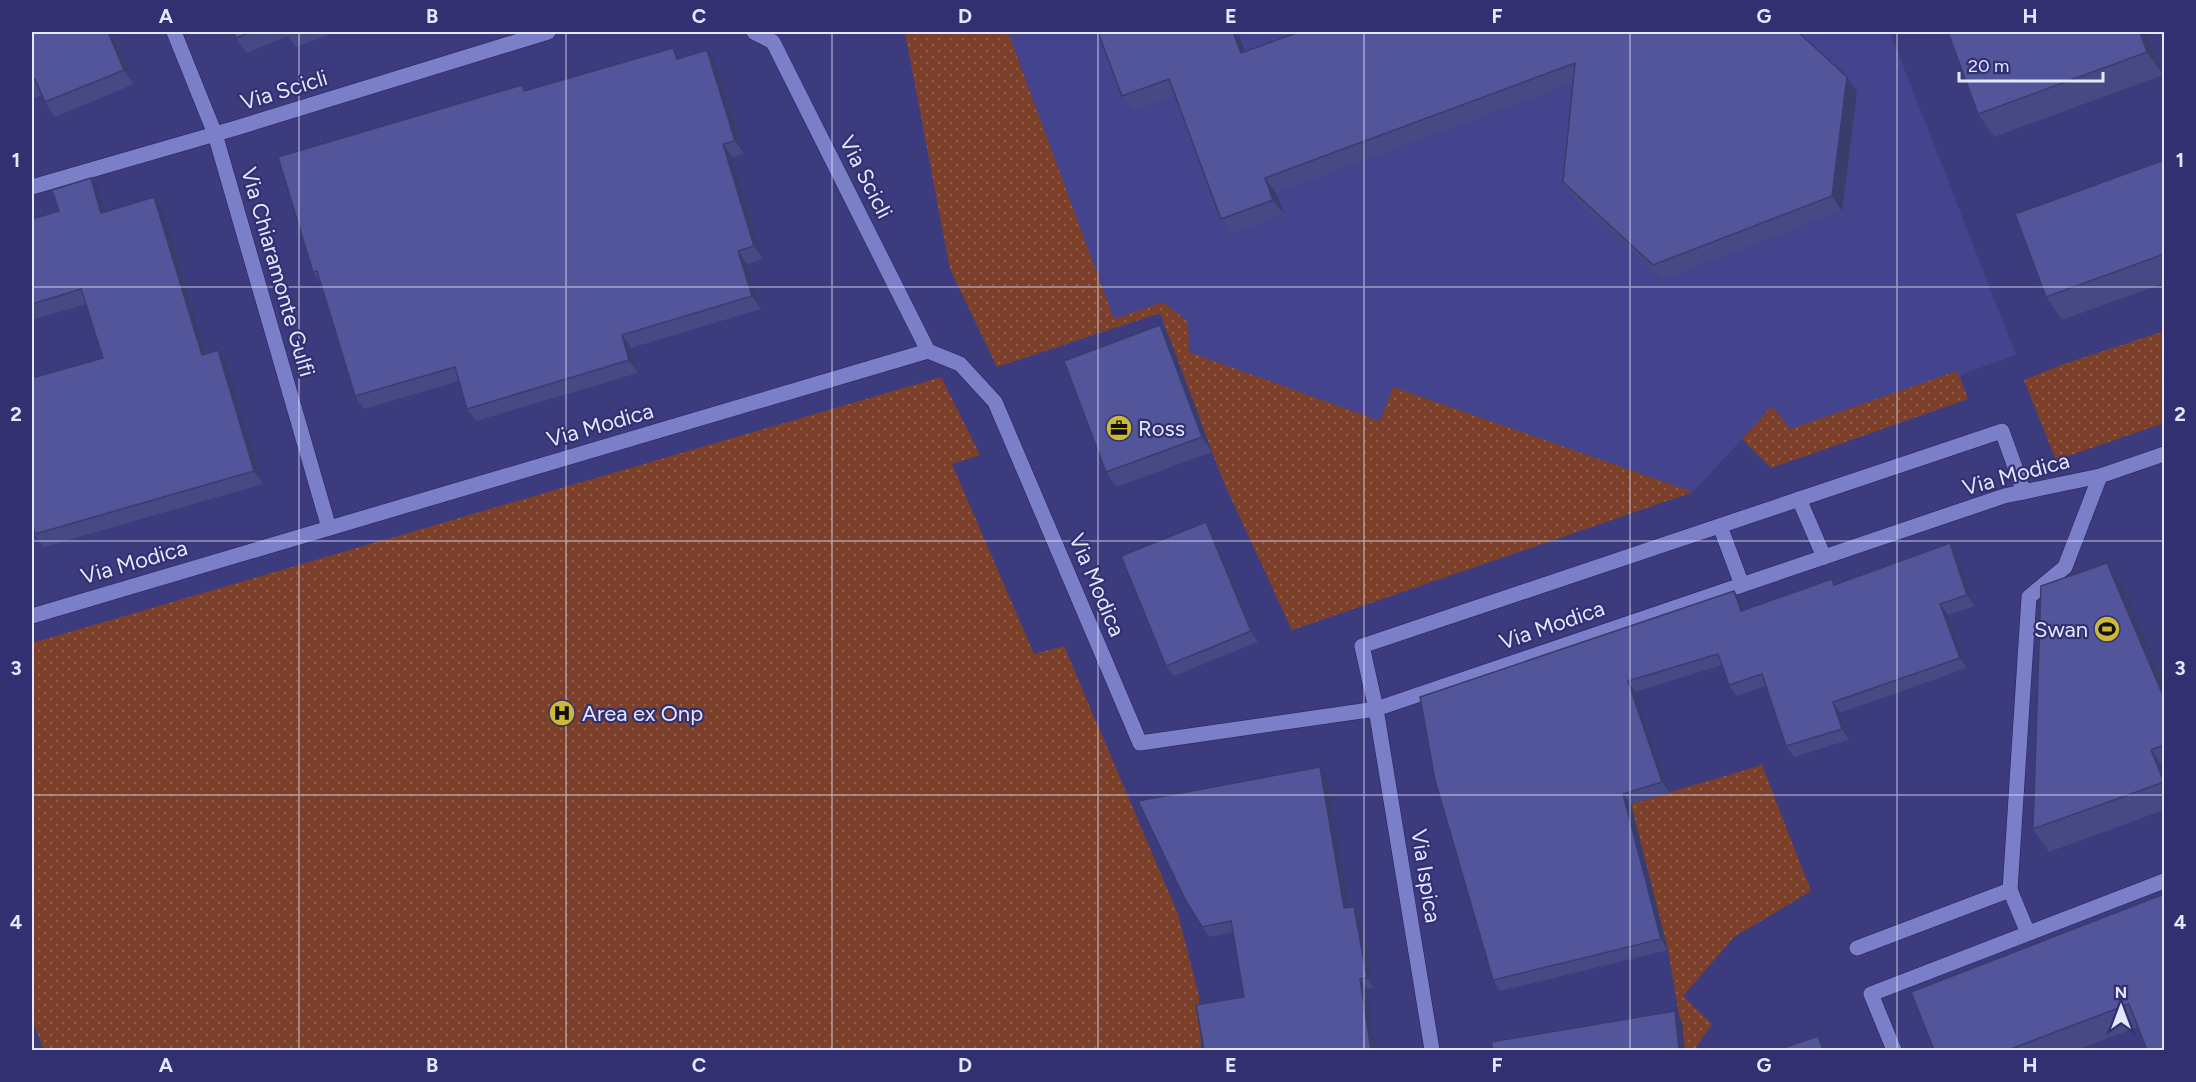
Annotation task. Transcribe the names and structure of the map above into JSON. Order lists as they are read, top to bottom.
{
  "streets": {
    "street": [
      "Via Scicli",
      "Via Chiaramonte Gulfi",
      "Via Modica",
      "Via Ispica"
    ]
  },
  "crossings": [
    ["Via Scicli", "Via Chiaramonte Gulfi"],
    ["Via Scicli", "Via Modica"],
    ["Via Chiaramonte Gulfi", "Via Modica"],
    ["Via Modica", "Via Ispica"]
  ],
  "places": {
    "office": ["Ross"],
    "sports": ["Swan"],
    "hospital": ["Area ex Onp"]
  },
  "scale_bar": "20 m",
  "north": "top",
  "grid": {
    "columns": [
      "A",
      "B",
      "C",
      "D",
      "E",
      "F",
      "G",
      "H"
    ],
    "rows": [
      "1",
      "2",
      "3",
      "4"
    ]
  }
}
